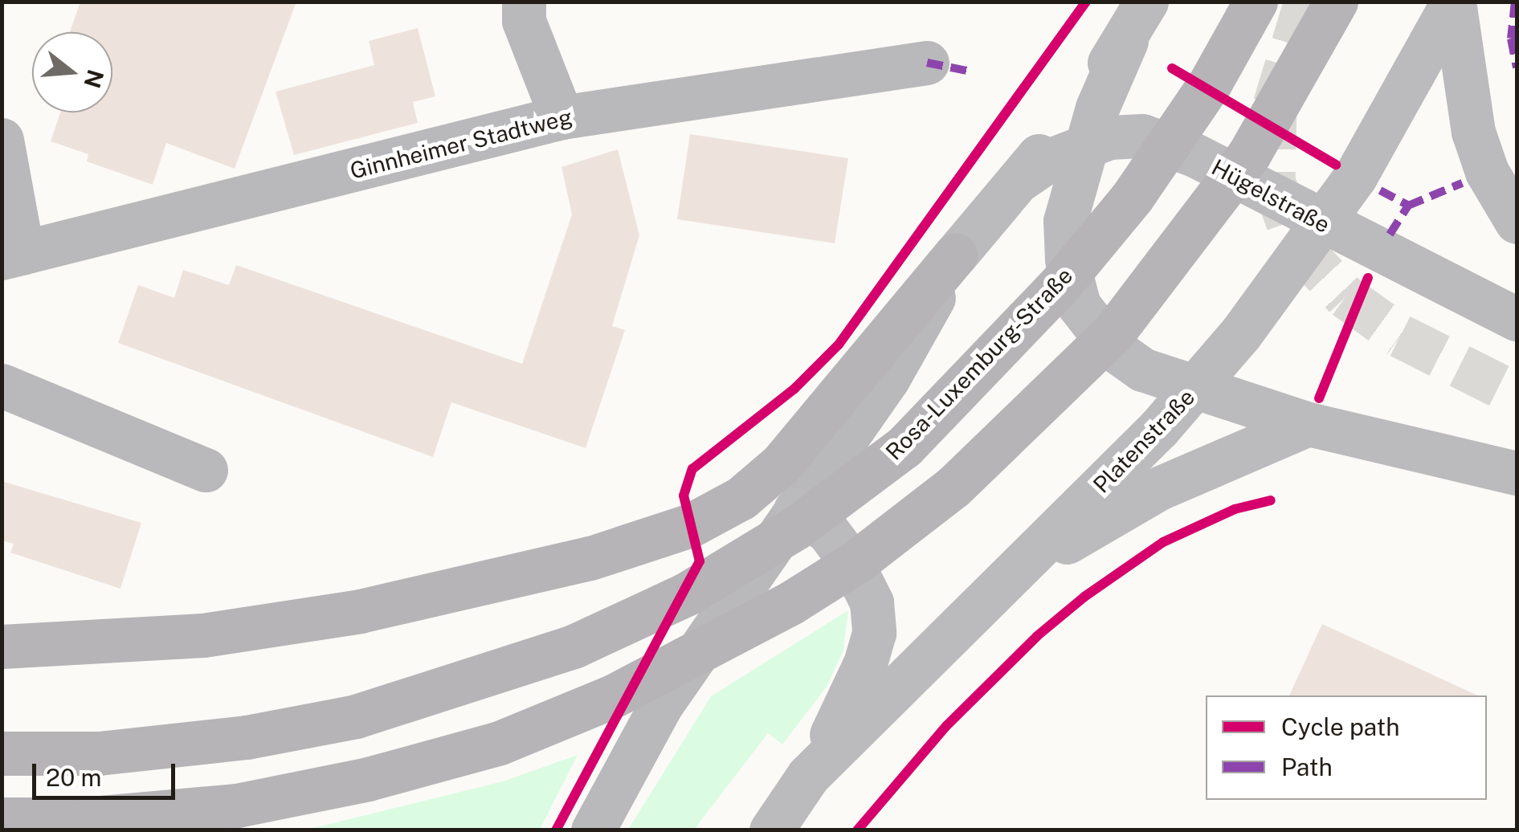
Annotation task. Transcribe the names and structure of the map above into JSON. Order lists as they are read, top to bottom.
{
  "streets": {
    "highway": ["Rosa-Luxemburg-Straße"],
    "main road": ["Hügelstraße", "Platenstraße"],
    "street": ["Ginnheimer Stadtweg"]
  },
  "crossings": [
    ["Hügelstraße", "Platenstraße"]
  ],
  "legend": ["Cycle path", "Path"],
  "scale_bar": "20 m",
  "north": "right"
}
